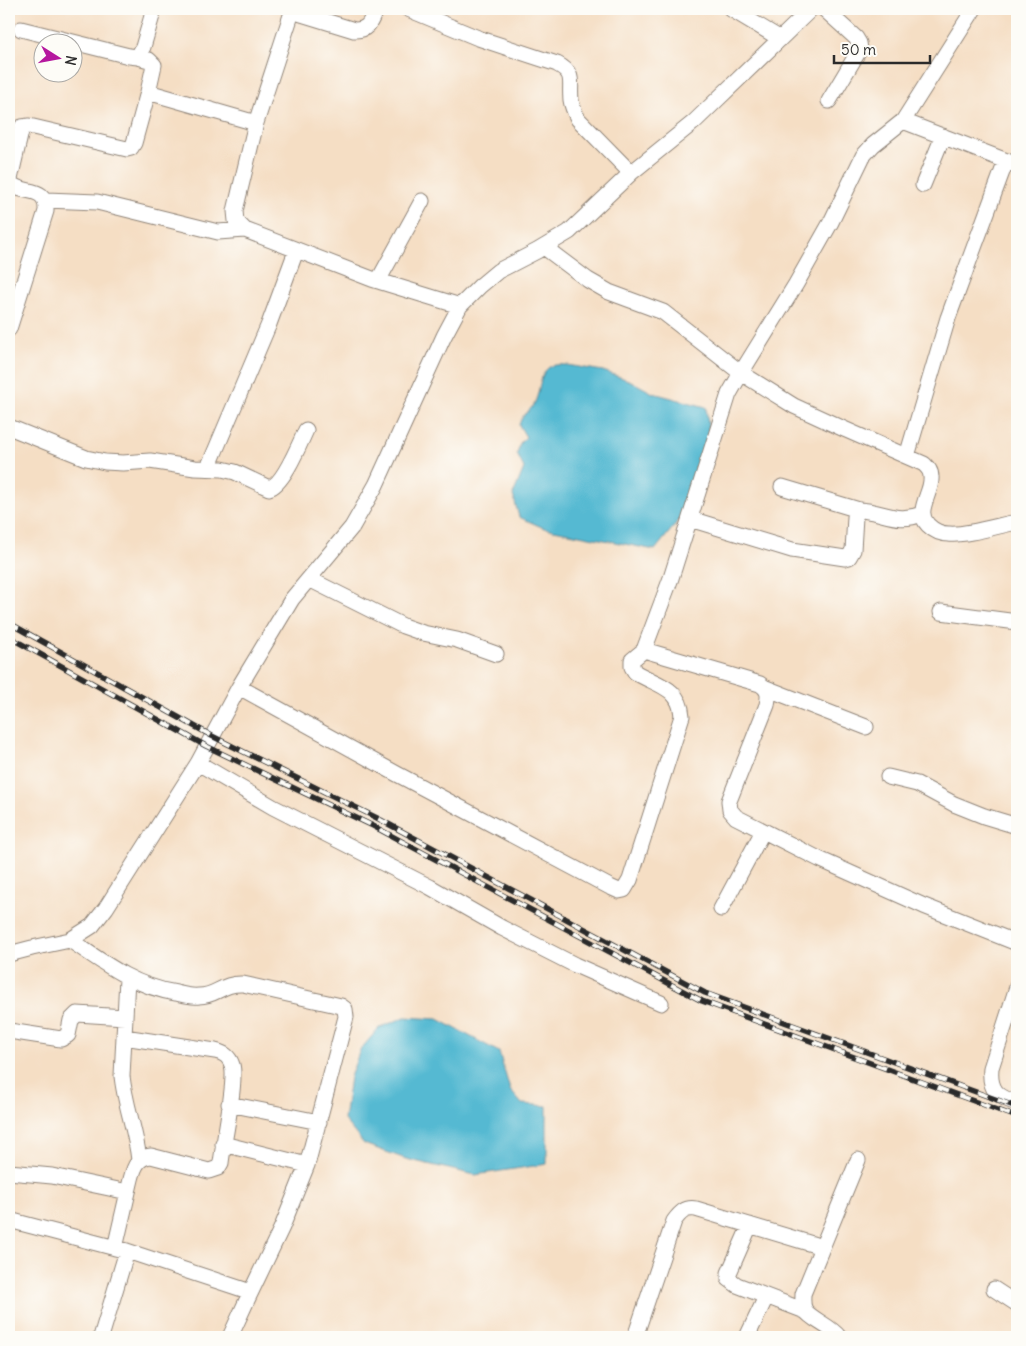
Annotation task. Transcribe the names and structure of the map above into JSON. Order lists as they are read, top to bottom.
{
  "scale_bar": "50 m",
  "north": "right"
}
